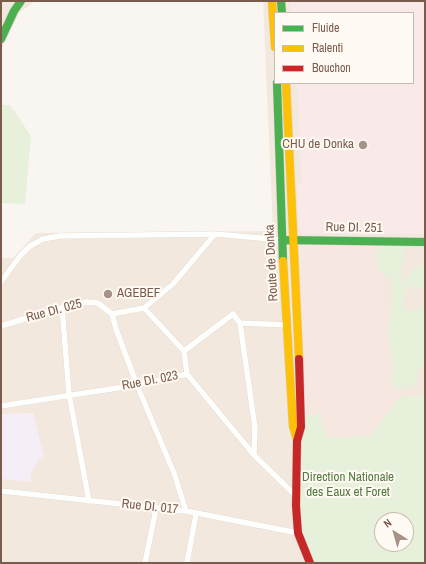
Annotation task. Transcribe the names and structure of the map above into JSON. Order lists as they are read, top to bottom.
{
  "streets": {
    "main road": ["Rue DI. 251", "Route de Donka"],
    "street": ["Rue DI. 025", "Rue DI. 023", "Rue DI. 017"]
  },
  "crossings": [
    ["Rue DI. 251", "Route de Donka"],
    ["Route de Donka", "Rue DI. 023"],
    ["Route de Donka", "Rue DI. 017"]
  ],
  "parks": ["Direction Nationale des Eaux et Foret"],
  "places": ["CHU de Donka", "AGEBEF"],
  "legend": ["Fluide", "Ralenti", "Bouchon"],
  "north": "top left"
}
